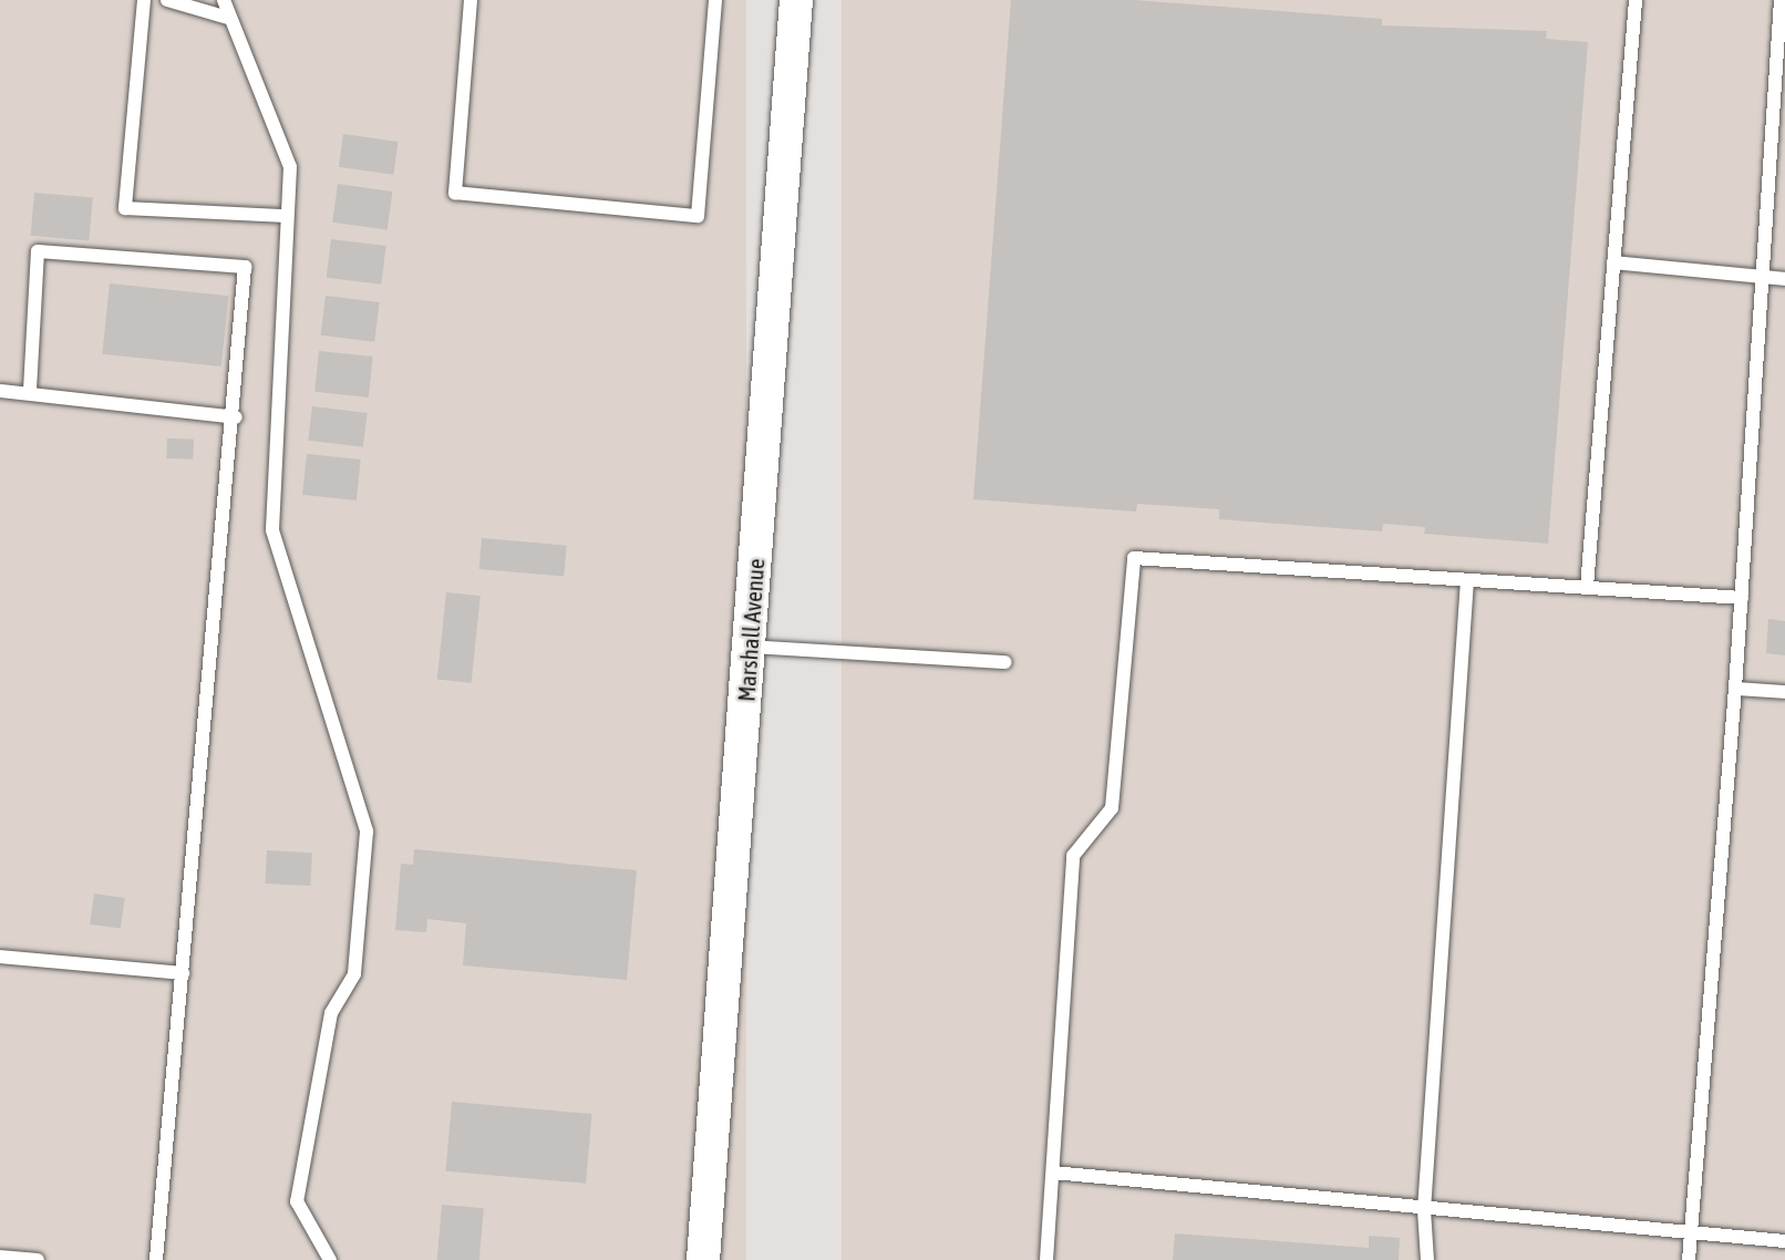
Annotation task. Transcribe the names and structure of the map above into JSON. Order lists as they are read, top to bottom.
{
  "streets": {
    "street": ["Marshall Avenue"]
  }
}
